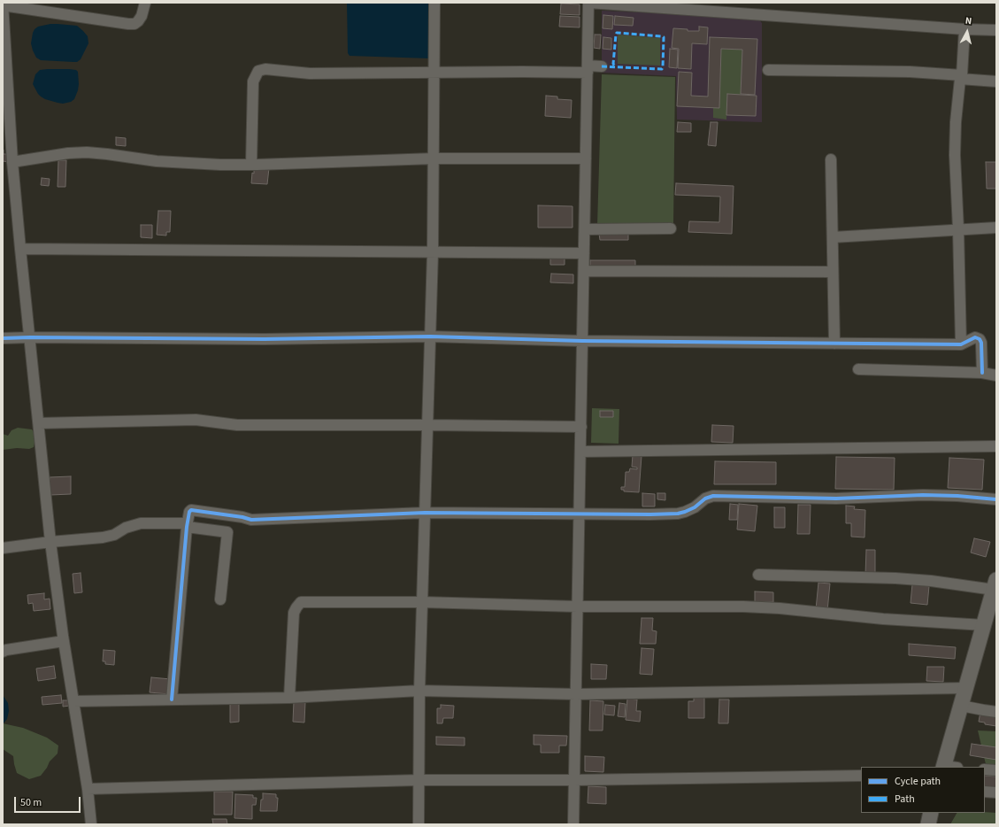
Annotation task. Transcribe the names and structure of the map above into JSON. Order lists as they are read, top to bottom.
{
  "legend": ["Cycle path", "Path"],
  "scale_bar": "50 m",
  "north": "top"
}
